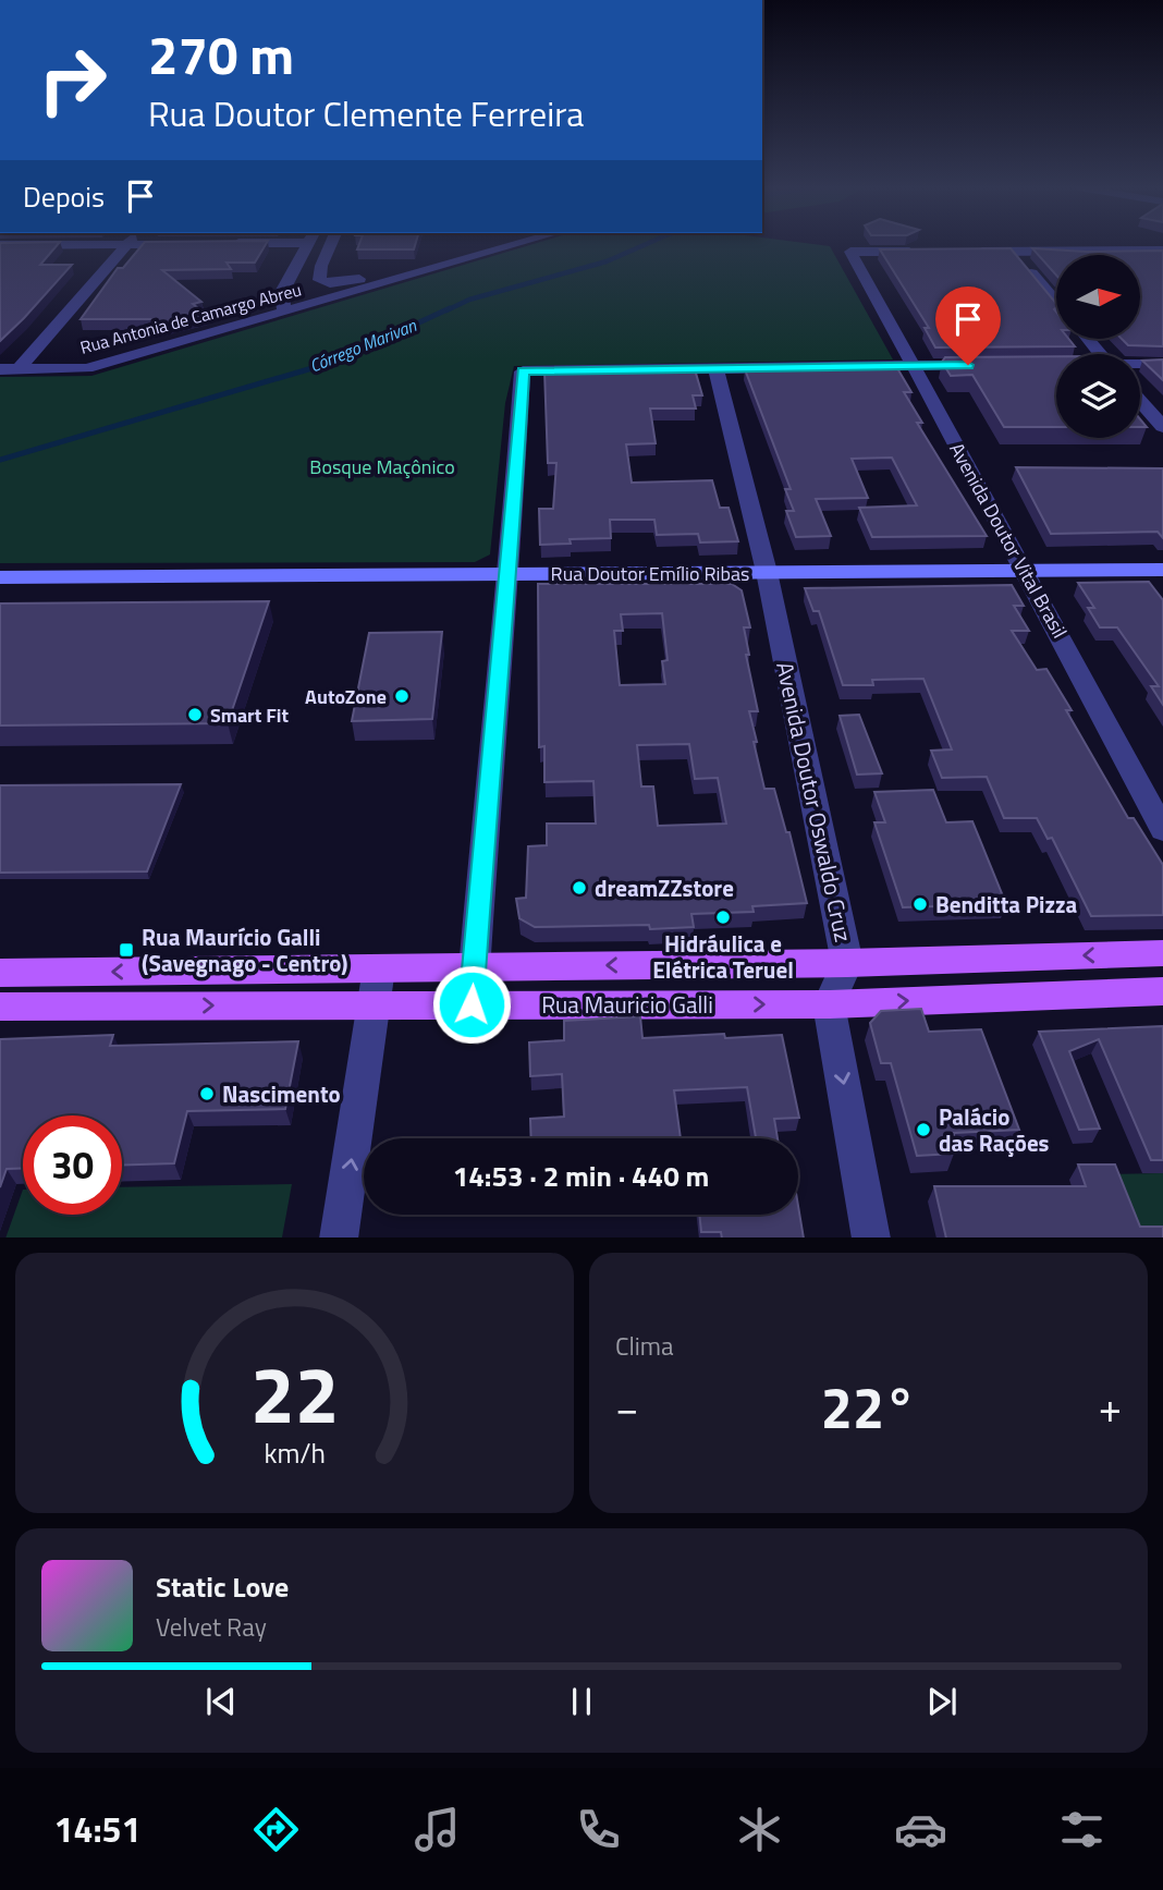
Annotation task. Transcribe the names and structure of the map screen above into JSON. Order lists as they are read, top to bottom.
{
  "streets": {
    "main road": ["Rua Mauricio Galli"],
    "street": [
      "Rua Antonia de Camargo Abreu",
      "Avenida Doutor Vital Brasil",
      "Rua Doutor Emílio Ribas",
      "Avenida Doutor Oswaldo Cruz"
    ]
  },
  "crossings": [
    ["Avenida Doutor Vital Brasil", "Rua Doutor Emílio Ribas"],
    ["Rua Doutor Emílio Ribas", "Avenida Doutor Oswaldo Cruz"],
    ["Avenida Doutor Oswaldo Cruz", "Rua Mauricio Galli"]
  ],
  "water": ["Córrego Marivan"],
  "parks": ["Bosque Maçônico"],
  "places": {
    "other": [
      "AutoZone",
      "Smart Fit",
      "dreamZZstore",
      "Benditta Pizza",
      "Hidráulica e Elétrica Teruel",
      "Nascimento",
      "Palácio das Rações"
    ],
    "transit": ["Rua Maurício Galli (Savegnago - Centro)"]
  },
  "north": "right",
  "page": {
    "turn": ["270 m", "Rua Doutor Clemente Ferreira"],
    "then": "Depois",
    "limit": "30",
    "trip": "14:53 · 2 min · 440 m",
    "tile": "Clima",
    "heat": ["−", "22°", "+"],
    "song": ["Static Love", "Velvet Ray"],
    "tabs": "14:51",
    "gauge": ["22", "km/h"]
  }
}
